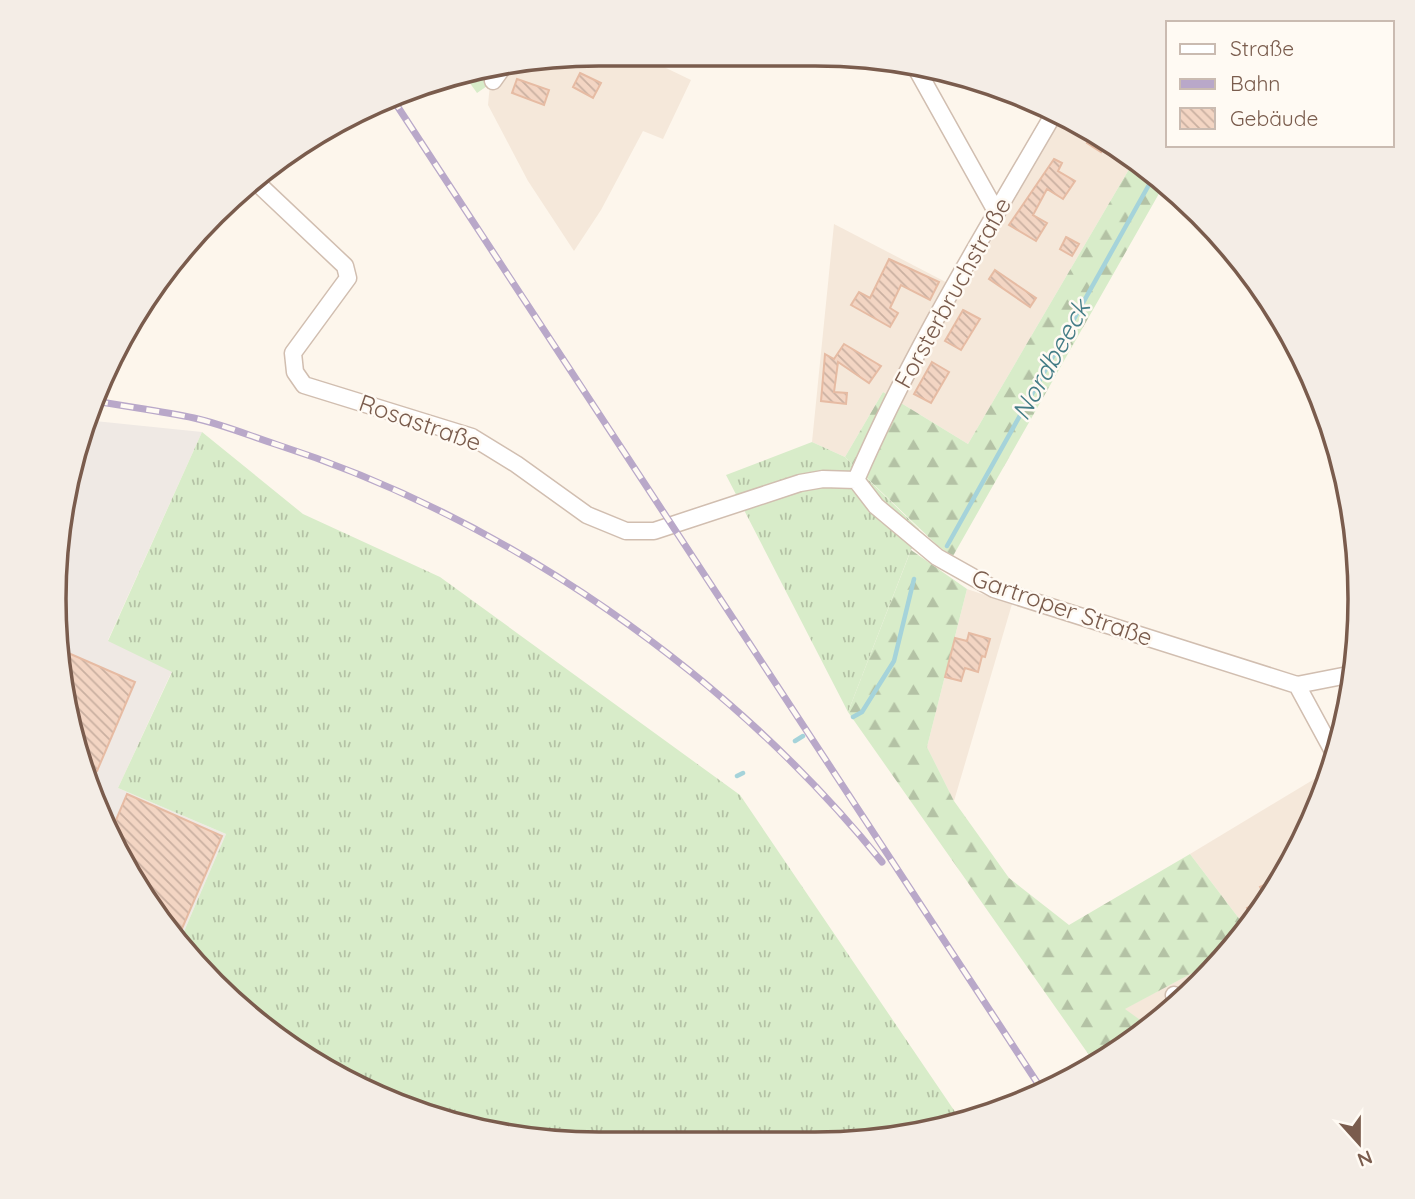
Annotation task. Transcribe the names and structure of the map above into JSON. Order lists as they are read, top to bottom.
{
  "streets": {
    "street": ["Forsterbruchstraße", "Rosastraße", "Gartroper Straße"]
  },
  "crossings": [
    ["Forsterbruchstraße", "Rosastraße"],
    ["Forsterbruchstraße", "Gartroper Straße"],
    ["Rosastraße", "Gartroper Straße"]
  ],
  "water": ["Nordbeeck"],
  "legend": ["Straße", "Bahn", "Gebäude"],
  "north": "bottom"
}
